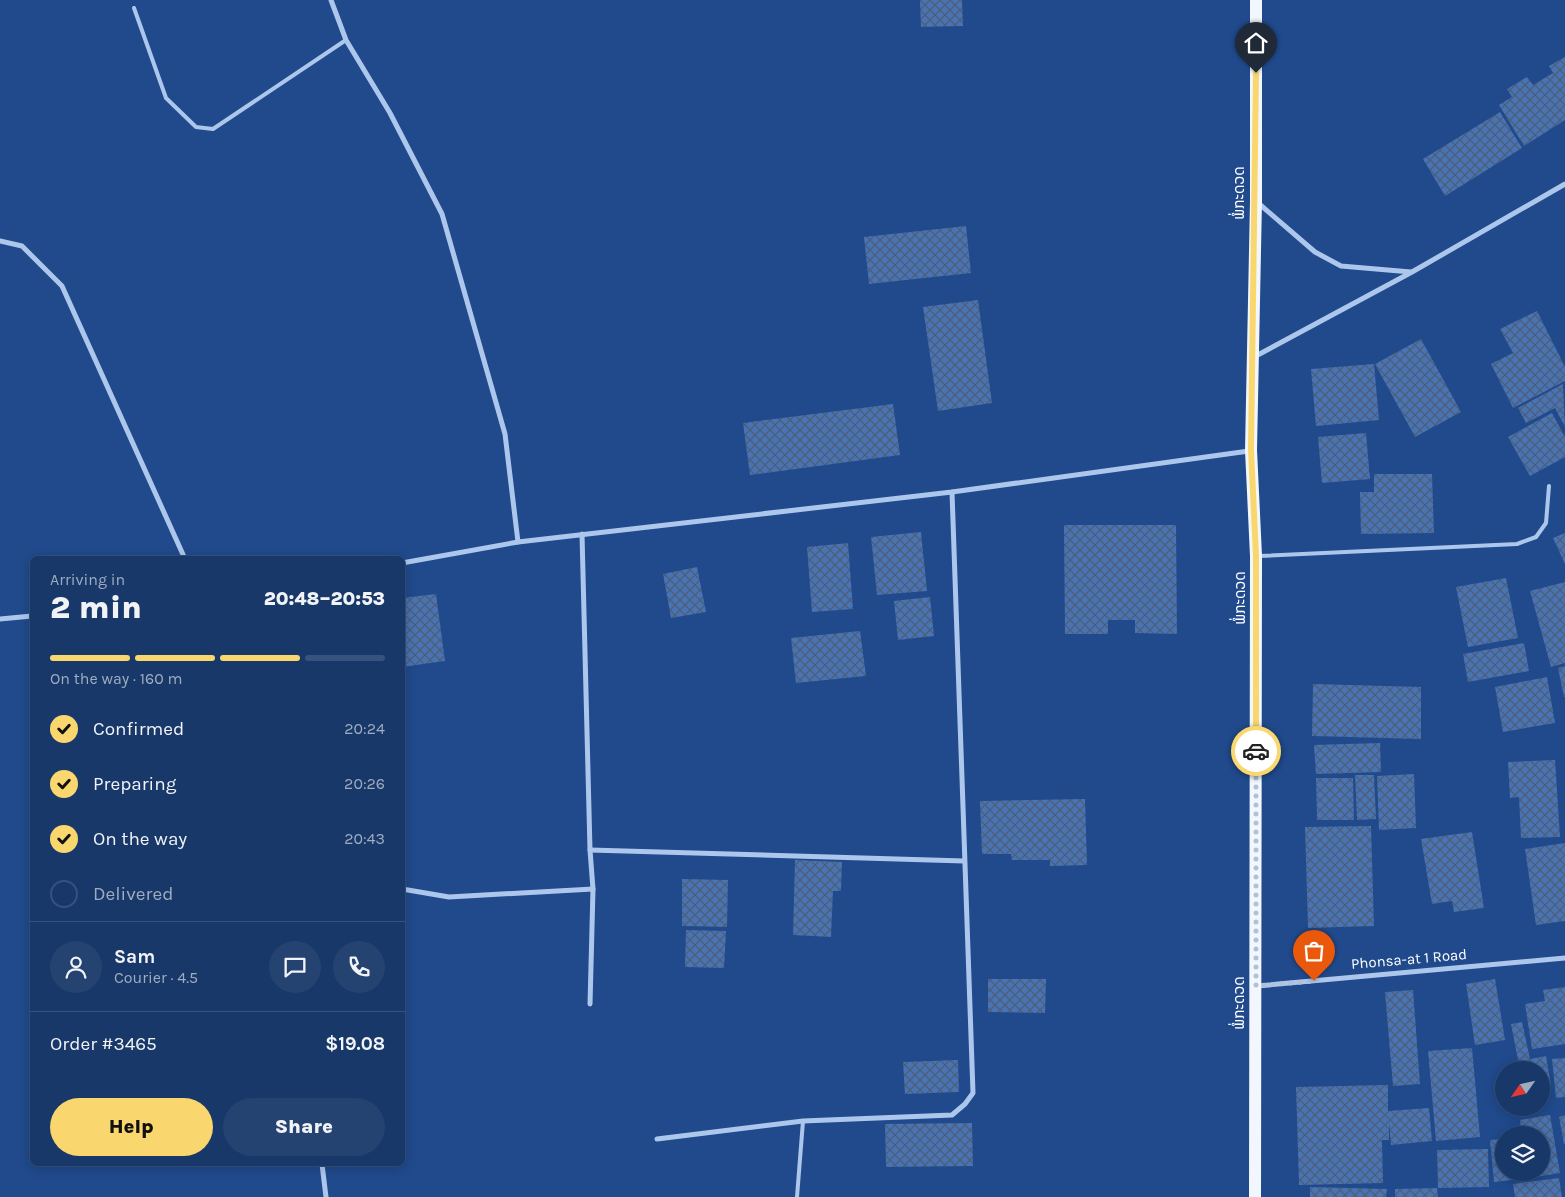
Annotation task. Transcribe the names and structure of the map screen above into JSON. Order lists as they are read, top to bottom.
{
  "streets": {
    "main road": ["ພໍ່ກະດວດ"],
    "street": ["Phonsa-at 1 Road"]
  },
  "crossings": [
    ["ພໍ່ກະດວດ", "Phonsa-at 1 Road"]
  ],
  "north": "bottom left",
  "page": {
    "heading": ["2 min", "Arriving in", "20:48–20:53"],
    "panel": [
      "Sam",
      "Courier · 4.5",
      "Order #3465",
      "$19.08"
    ],
    "bar": "On the way · 160 m",
    "list": [
      ["Confirmed", "20:24"],
      ["Preparing", "20:26"],
      ["On the way", "20:43"],
      "Delivered"
    ],
    "buttons": ["Help", "Share"]
  }
}
